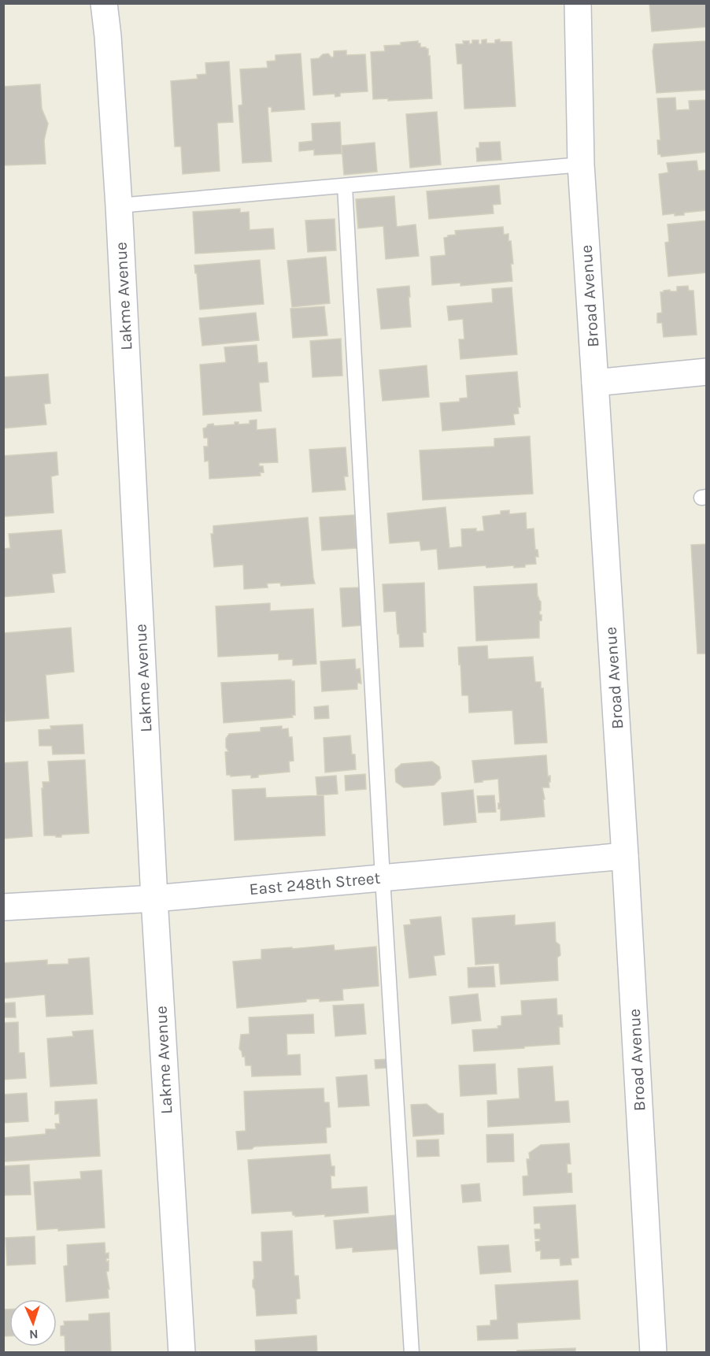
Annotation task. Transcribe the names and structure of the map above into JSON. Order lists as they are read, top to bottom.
{
  "streets": {
    "street": ["Lakme Avenue", "Broad Avenue", "East 248th Street"]
  },
  "crossings": [
    ["Lakme Avenue", "East 248th Street"],
    ["Broad Avenue", "East 248th Street"]
  ],
  "north": "bottom"
}
